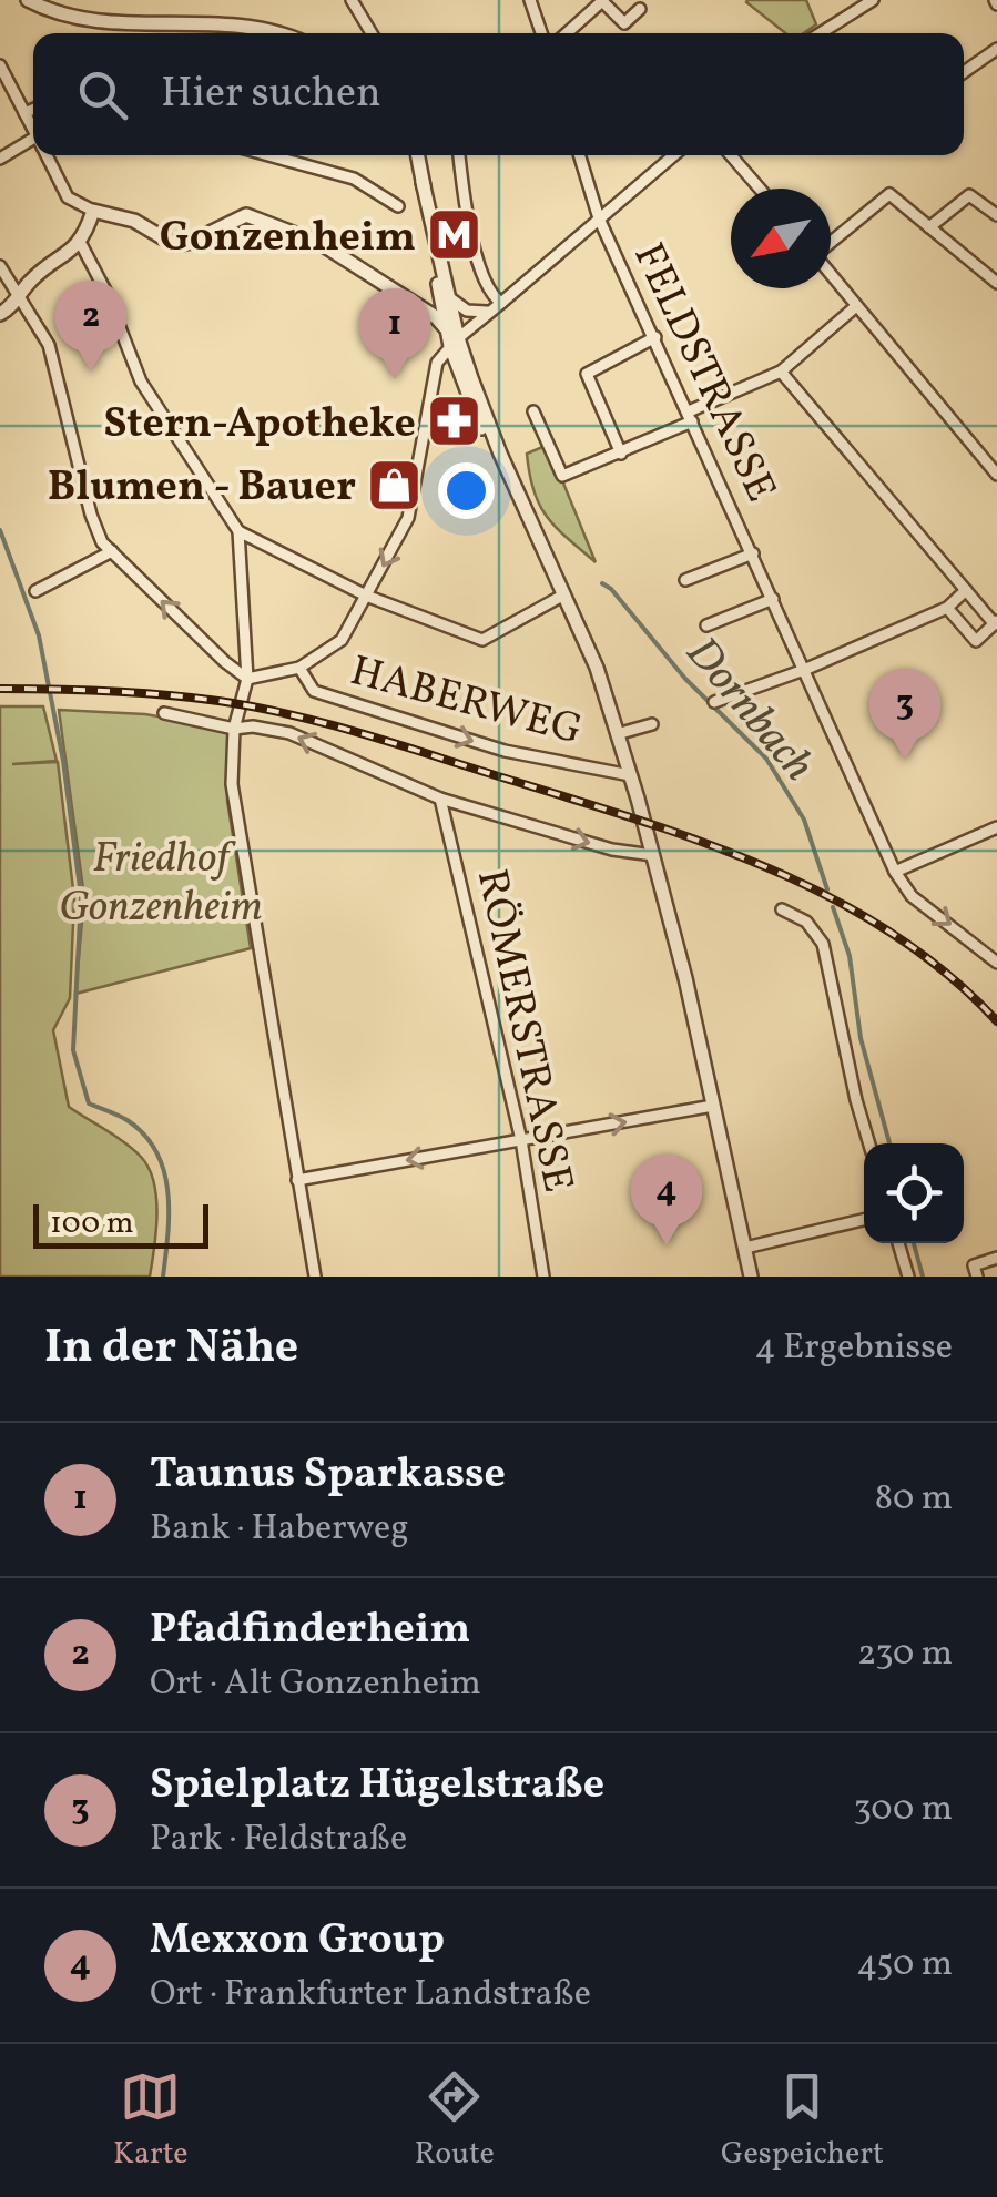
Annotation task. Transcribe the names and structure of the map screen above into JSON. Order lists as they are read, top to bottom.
{
  "streets": {
    "street": ["FELDSTRASSE", "HABERWEG", "RÖMERSTRASSE"]
  },
  "water": ["Dornbach"],
  "parks": ["Friedhof Gonzenheim"],
  "places": {
    "metro station": ["Gonzenheim"],
    "pharmacy": ["Stern-Apotheke"],
    "shop": ["Blumen - Bauer"]
  },
  "scale_bar": "100 m",
  "north": "bottom left",
  "page": {
    "search": "Hier suchen",
    "pins": [
      "2",
      "1",
      "3",
      "4"
    ],
    "scale": "100 m",
    "heading": ["In der Nähe", "4 Ergebnisse"],
    "list": [
      {
        "mark": "1",
        "name": "Taunus Sparkasse",
        "note": "Bank · Haberweg",
        "value": "80 m"
      },
      {
        "mark": "2",
        "name": "Pfadfinderheim",
        "note": "Ort · Alt Gonzenheim",
        "value": "230 m"
      },
      {
        "mark": "3",
        "name": "Spielplatz Hügelstraße",
        "note": "Park · Feldstraße",
        "value": "300 m"
      },
      {
        "mark": "4",
        "name": "Mexxon Group",
        "note": "Ort · Frankfurter Landstraße",
        "value": "450 m"
      }
    ],
    "nav": ["Karte", "Route", "Gespeichert"]
  }
}
